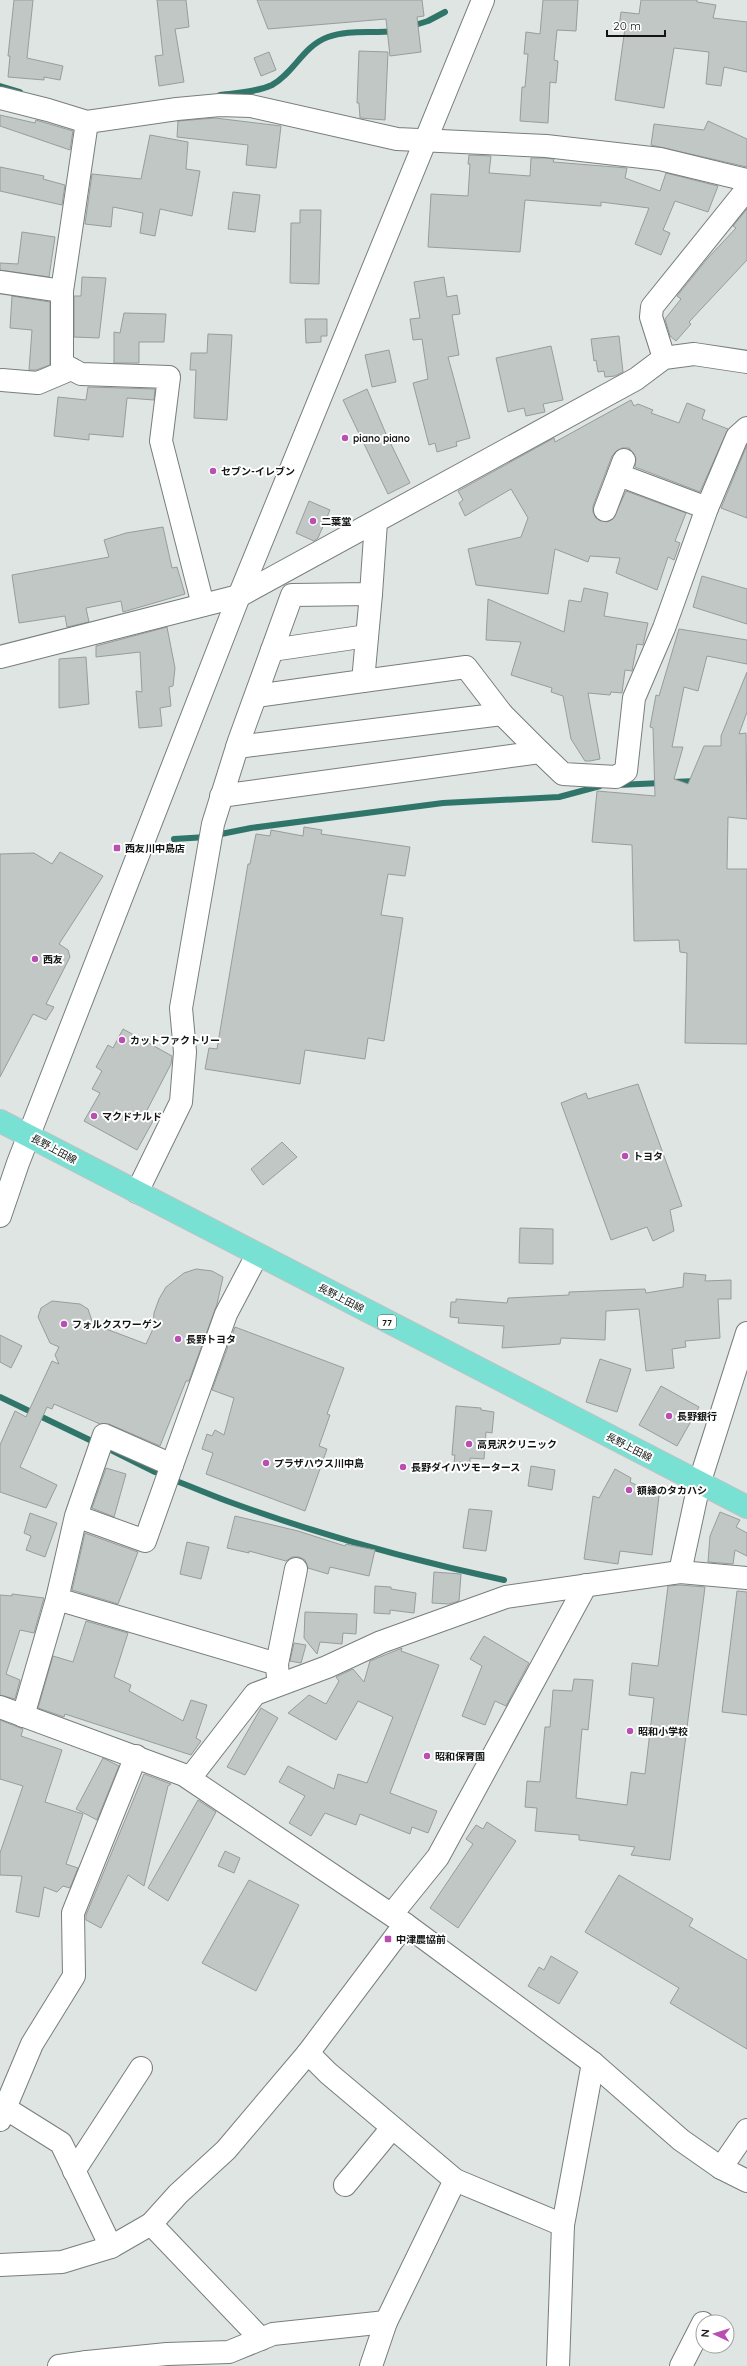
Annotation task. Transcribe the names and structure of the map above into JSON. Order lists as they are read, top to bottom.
{
  "streets": {
    "main road": ["長野上田線", "77"]
  },
  "places": {
    "other": [
      "piano piano",
      "セブン-イレブン",
      "二葉堂",
      "西友",
      "カットファクトリー",
      "マクドナルド",
      "トヨタ",
      "フォルクスワーゲン",
      "長野トヨタ",
      "長野銀行",
      "高見沢クリニック",
      "プラザハウス川中島",
      "長野ダイハツモータース",
      "額縁のタカハシ",
      "昭和小学校",
      "昭和保育園"
    ],
    "transit": ["西友川中島店", "中津農協前"]
  },
  "scale_bar": "20 m",
  "north": "left"
}
